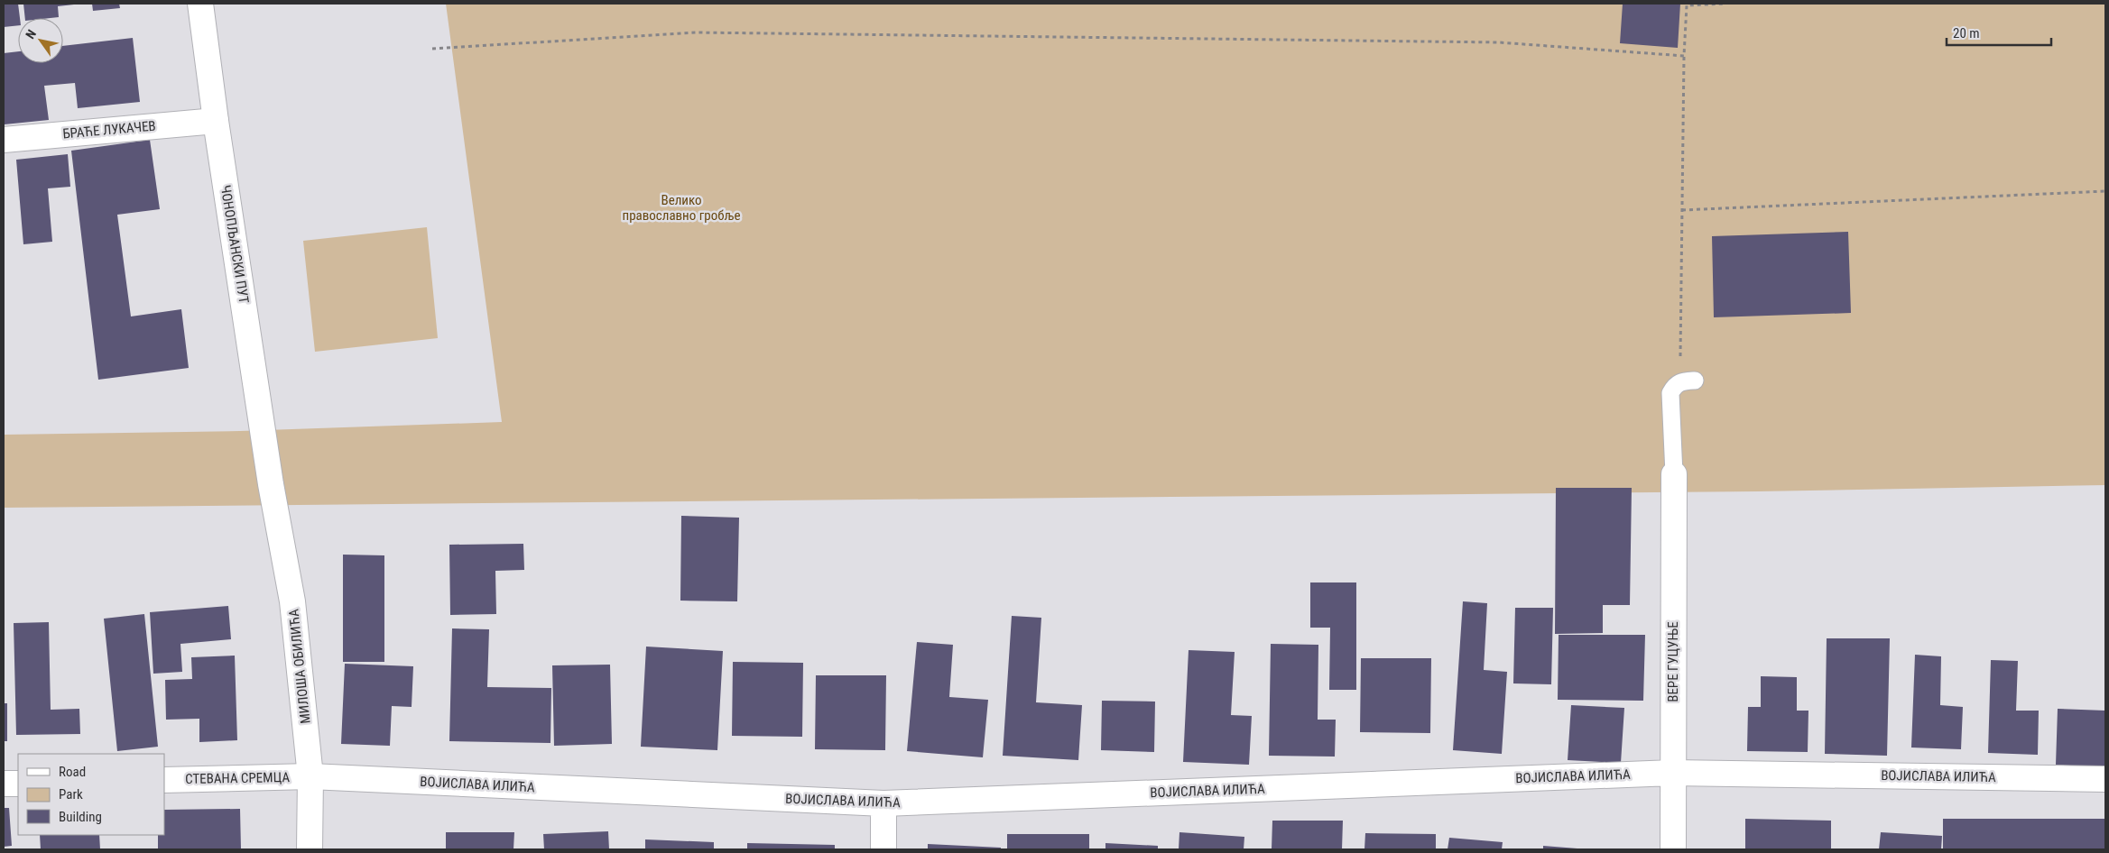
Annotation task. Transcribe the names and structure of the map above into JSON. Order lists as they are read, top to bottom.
{
  "streets": {
    "street": [
      "БРАЋЕ ЛУКАЧЕВ",
      "ЧОНОПЉАНСКИ ПУТ",
      "ВЕРЕ ГУЦУЊЕ",
      "МИЛОША ОБИЛИЋА",
      "ВОЈИСЛАВА ИЛИЋА",
      "СТЕВАНА СРЕМЦА"
    ]
  },
  "crossings": [
    ["БРАЋЕ ЛУКАЧЕВ", "ЧОНОПЉАНСКИ ПУТ"],
    ["ЧОНОПЉАНСКИ ПУТ", "МИЛОША ОБИЛИЋА"],
    ["ВЕРЕ ГУЦУЊЕ", "ВОЈИСЛАВА ИЛИЋА"],
    ["МИЛОША ОБИЛИЋА", "ВОЈИСЛАВА ИЛИЋА"],
    ["МИЛОША ОБИЛИЋА", "СТЕВАНА СРЕМЦА"],
    ["ВОЈИСЛАВА ИЛИЋА", "СТЕВАНА СРЕМЦА"]
  ],
  "parks": ["Велико православно гробље"],
  "legend": ["Road", "Park", "Building"],
  "scale_bar": "20 m",
  "north": "top left"
}
